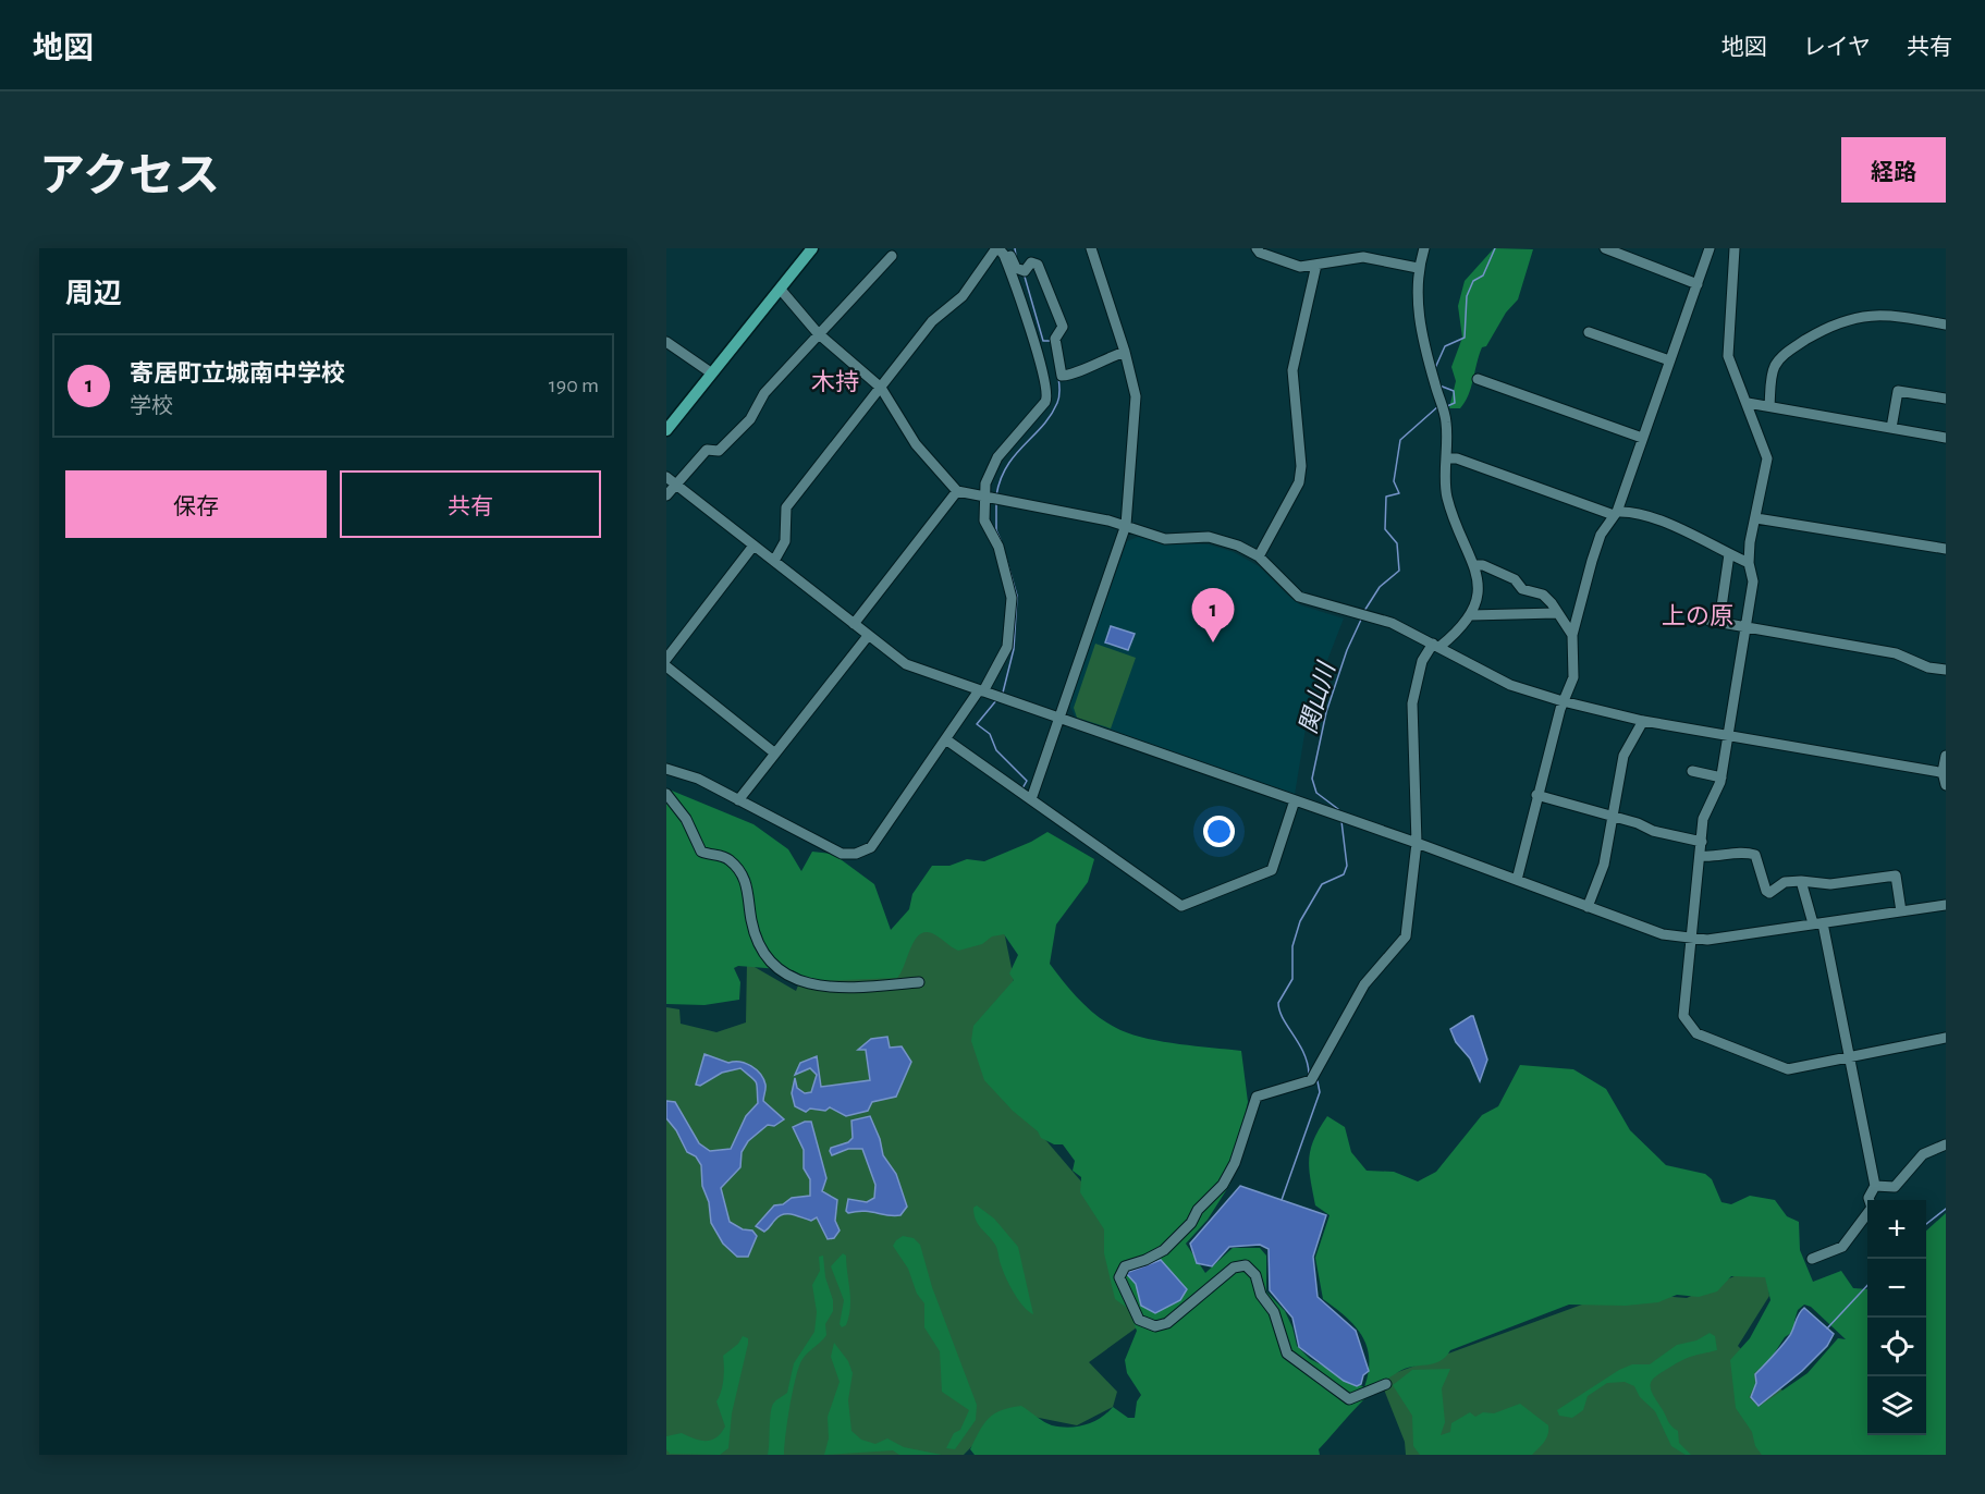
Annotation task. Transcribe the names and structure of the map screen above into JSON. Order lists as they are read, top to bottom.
{
  "districts": ["木持", "上の原"],
  "water": ["関山川"],
  "page": {
    "header": "地図",
    "nav": ["地図", "レイヤ", "共有"],
    "title": "アクセス",
    "buttons": [
      "経路",
      ["保存", "共有"]
    ],
    "heading": "周辺",
    "list": [
      {
        "mark": "1",
        "name": "寄居町立城南中学校",
        "note": "学校",
        "value": "190 m"
      }
    ],
    "pins": "1",
    "map_buttons": ["+", "−"]
  }
}
